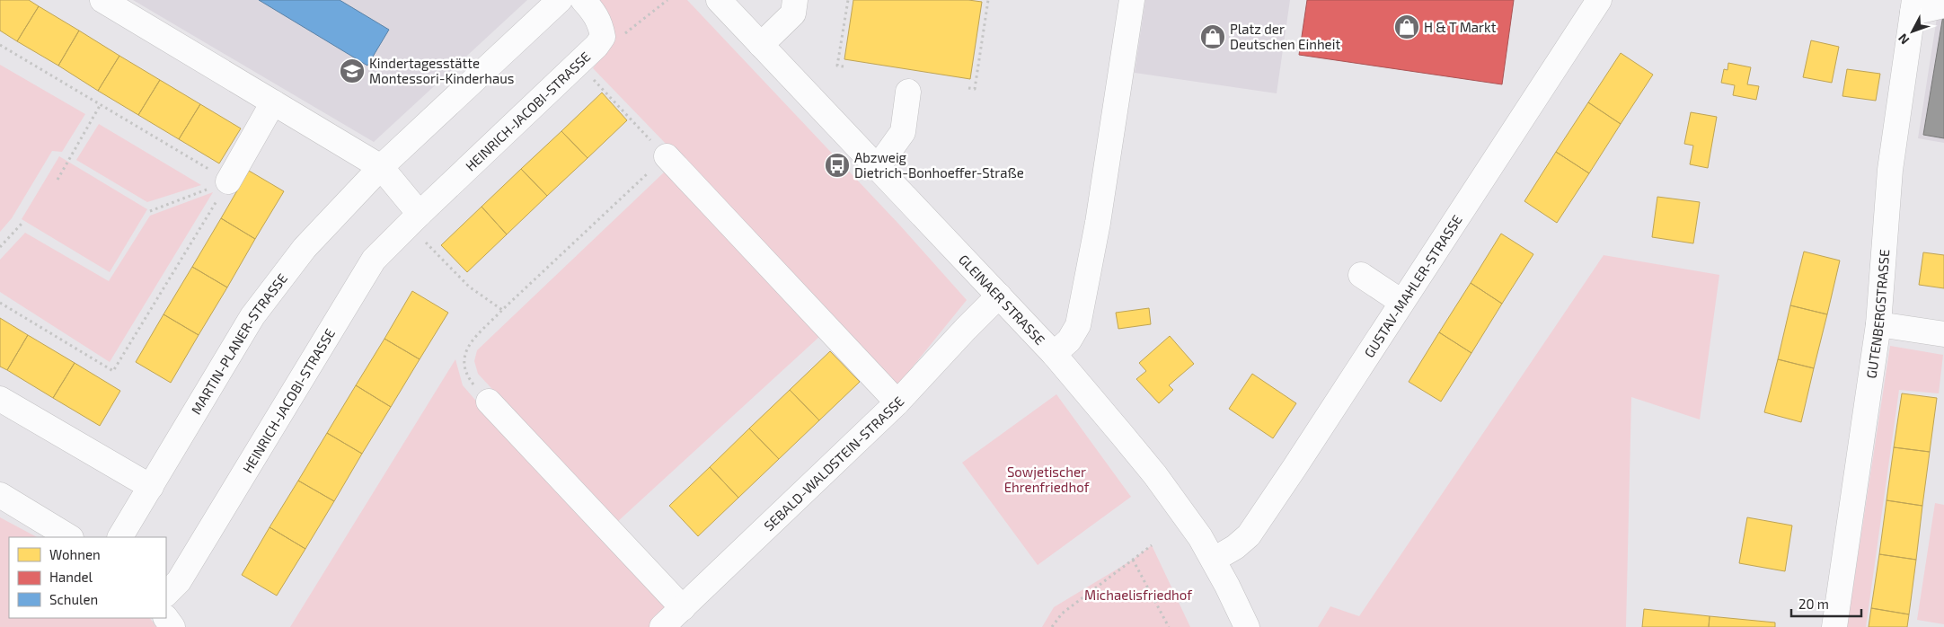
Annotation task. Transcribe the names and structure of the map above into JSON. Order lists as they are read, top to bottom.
{
  "streets": {
    "street": [
      "HEINRICH-JACOBI-STRASSE",
      "GUSTAV-MAHLER-STRASSE",
      "GLEINAER STRASSE",
      "GUTENBERGSTRASSE",
      "MARTIN-PLANER-STRASSE",
      "SEBALD-WALDSTEIN-STRASSE"
    ]
  },
  "crossings": [
    ["GUSTAV-MAHLER-STRASSE", "GLEINAER STRASSE"],
    ["GLEINAER STRASSE", "SEBALD-WALDSTEIN-STRASSE"]
  ],
  "parks": ["Sowjetischer Ehrenfriedhof", "Michaelisfriedhof"],
  "places": {
    "shop": ["H & T Markt", "Platz der Deutschen Einheit"],
    "school or university": ["Kindertagesstätte Montessori-Kinderhaus"],
    "bus stop": ["Abzweig Dietrich-Bonhoeffer-Straße"]
  },
  "legend": ["Wohnen", "Handel", "Schulen"],
  "scale_bar": "20 m",
  "north": "bottom left"
}
